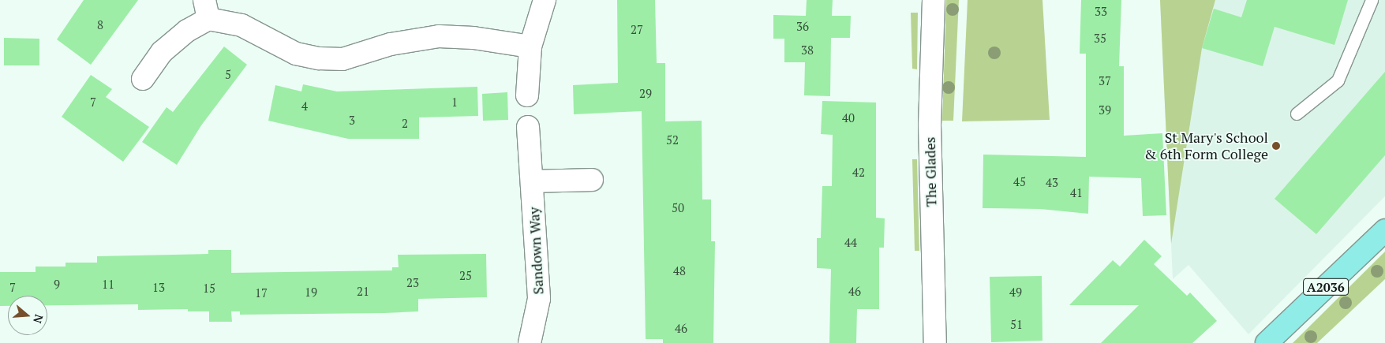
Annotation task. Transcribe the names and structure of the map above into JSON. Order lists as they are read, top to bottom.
{
  "streets": {
    "main road": ["A2036"],
    "street": ["The Glades", "Sandown Way"]
  },
  "places": ["St Mary's School & 6th Form College"],
  "house_numbers": [
    "33",
    "8",
    "36",
    "27",
    "35",
    "38",
    "5",
    "37",
    "29",
    "7",
    "1",
    "4",
    "39",
    "40",
    "3",
    "2",
    "52",
    "42",
    "45",
    "43",
    "41",
    "50",
    "44",
    "48",
    "25",
    "23",
    "9",
    "11",
    "7",
    "13",
    "15",
    "21",
    "46",
    "19",
    "49",
    "17",
    "51",
    "46"
  ],
  "north": "right"
}
